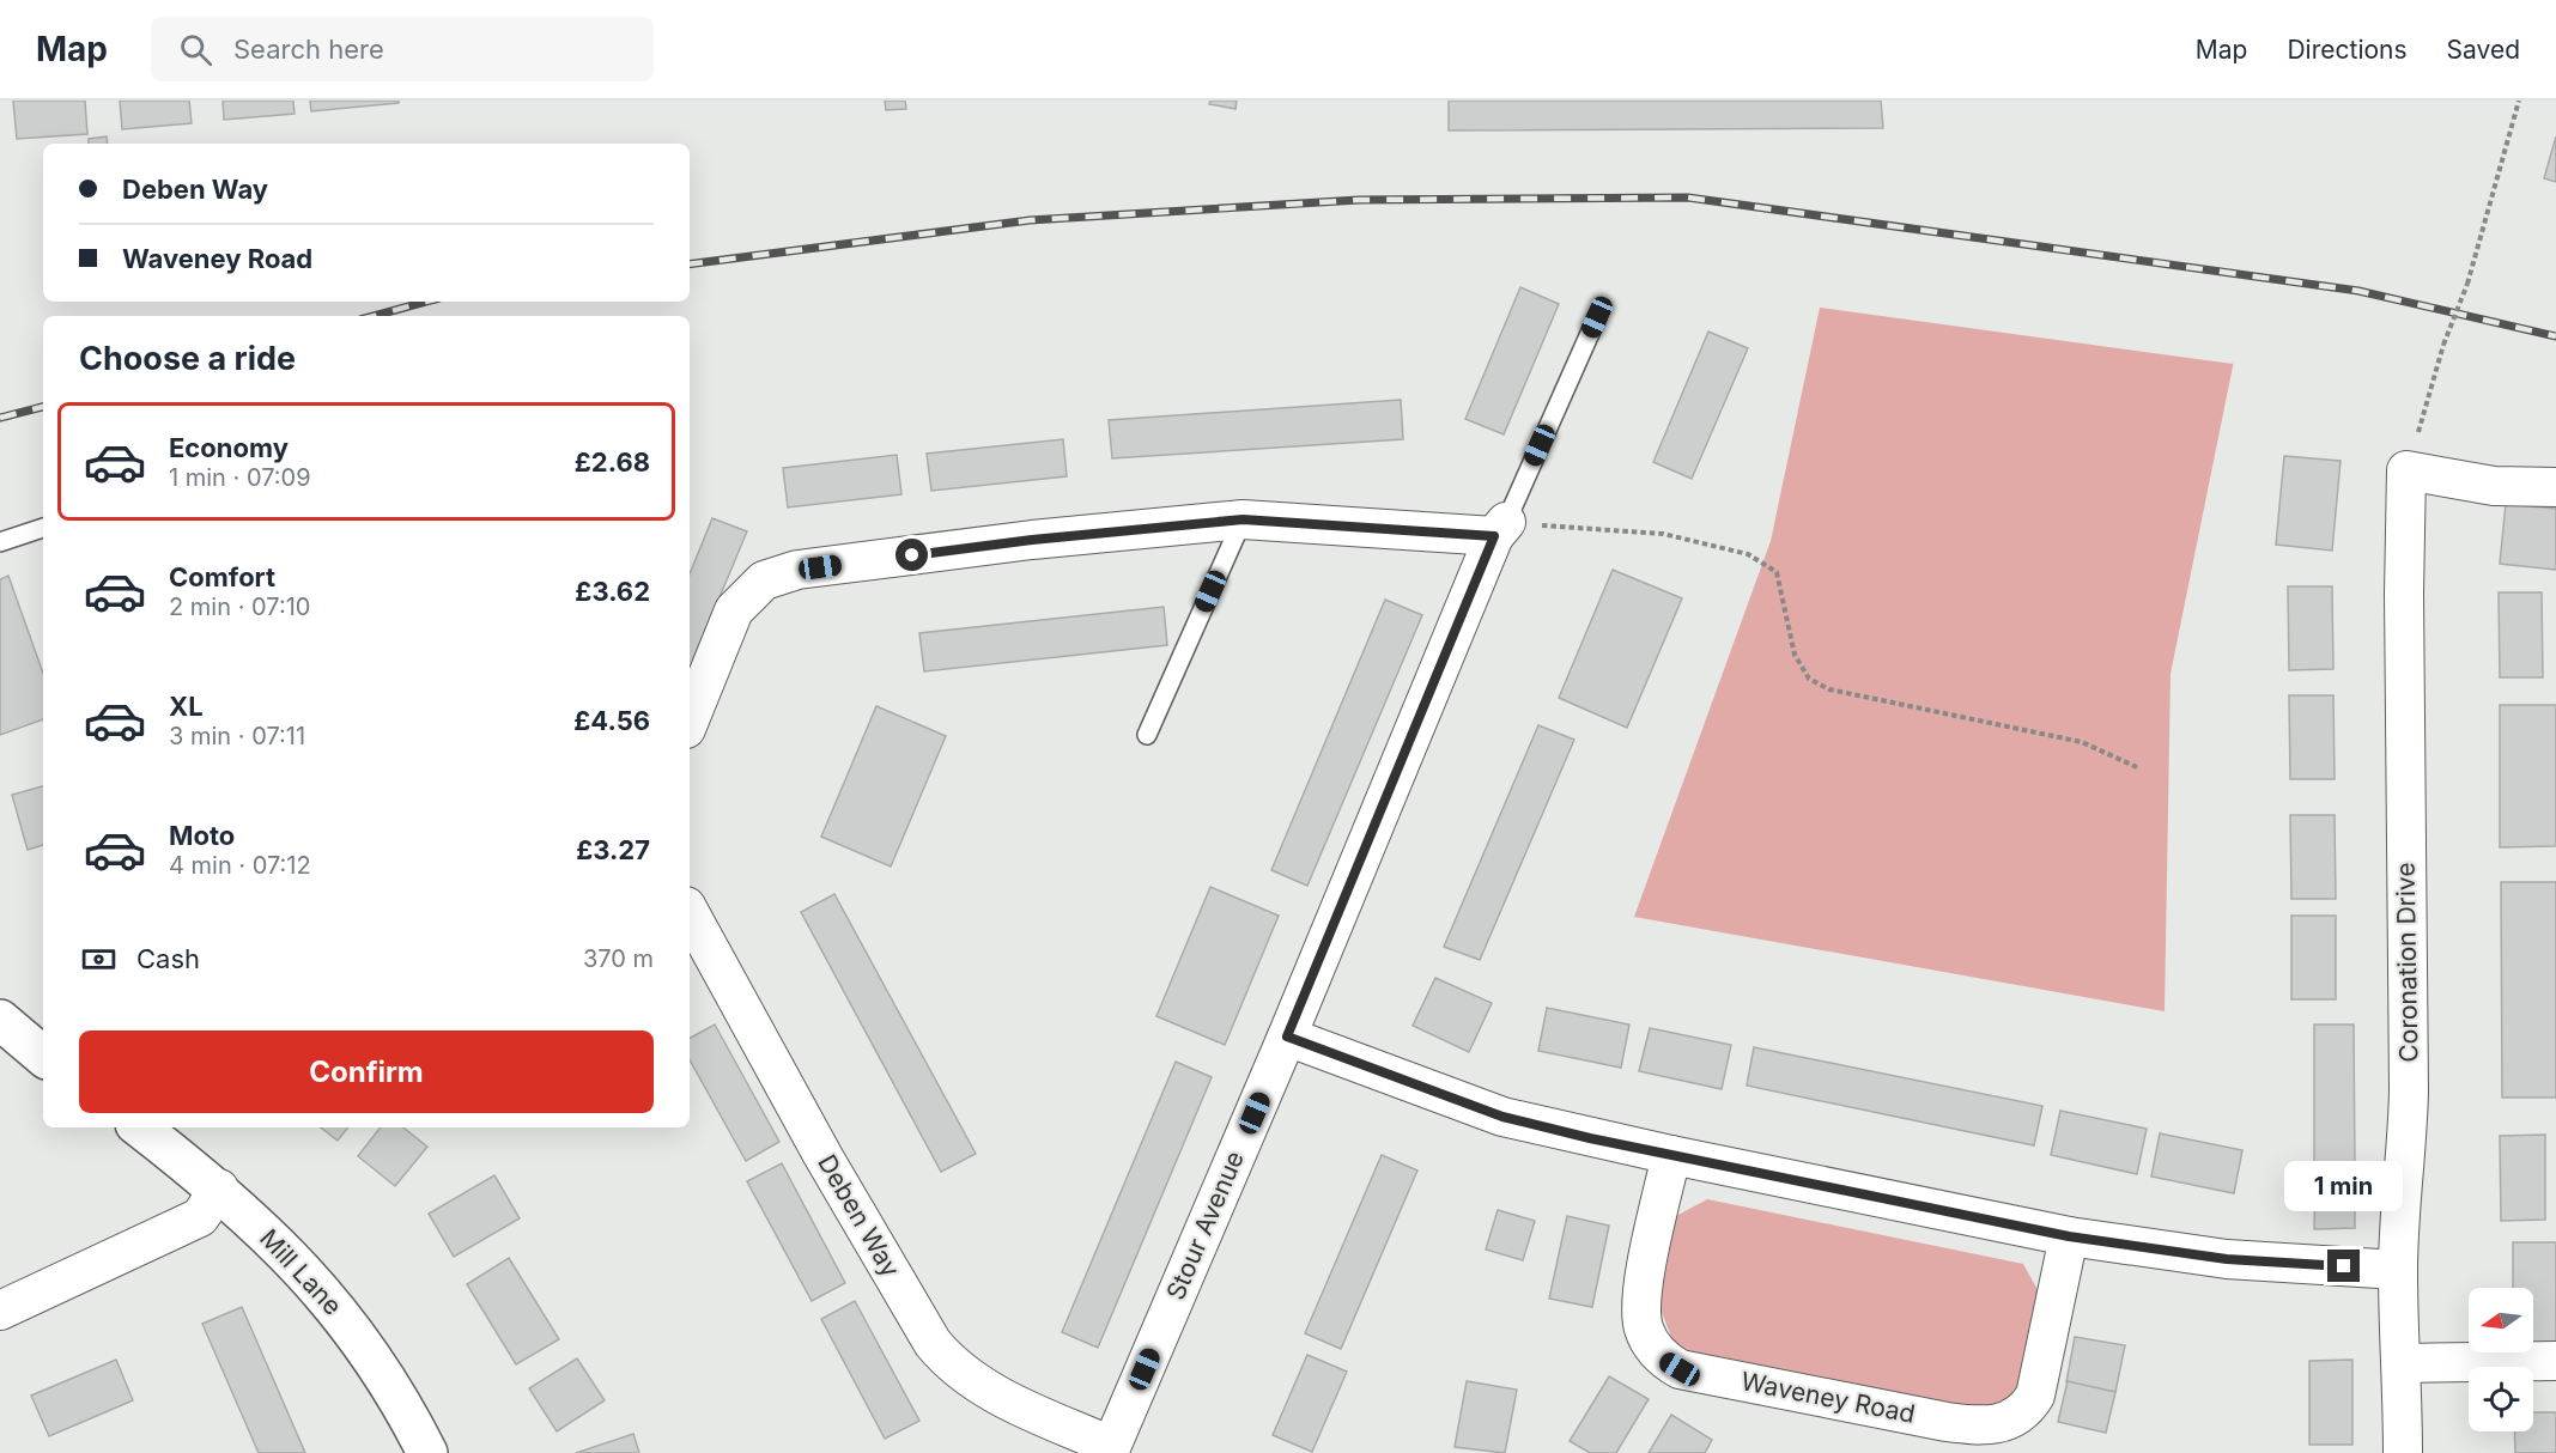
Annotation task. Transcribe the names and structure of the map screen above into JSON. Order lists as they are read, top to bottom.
{
  "streets": {
    "street": [
      "Coronation Drive",
      "Deben Way",
      "Stour Avenue",
      "Mill Lane",
      "Waveney Road"
    ]
  },
  "crossings": [
    ["Deben Way", "Stour Avenue"]
  ],
  "north": "left",
  "page": {
    "header": "Map",
    "search": "Search here",
    "nav": ["Map", "Directions", "Saved"],
    "banner": ["Deben Way", "Waveney Road"],
    "heading": "Choose a ride",
    "list": [
      {
        "name": "Economy",
        "note": "1 min · 07:09",
        "value": "£2.68"
      },
      {
        "name": "Comfort",
        "note": "2 min · 07:10",
        "value": "£3.62"
      },
      {
        "name": "XL",
        "note": "3 min · 07:11",
        "value": "£4.56"
      },
      {
        "name": "Moto",
        "note": "4 min · 07:12",
        "value": "£3.27"
      }
    ],
    "pay": ["Cash", "370 m"],
    "buttons": "Confirm",
    "bubble": "1 min"
  }
}
